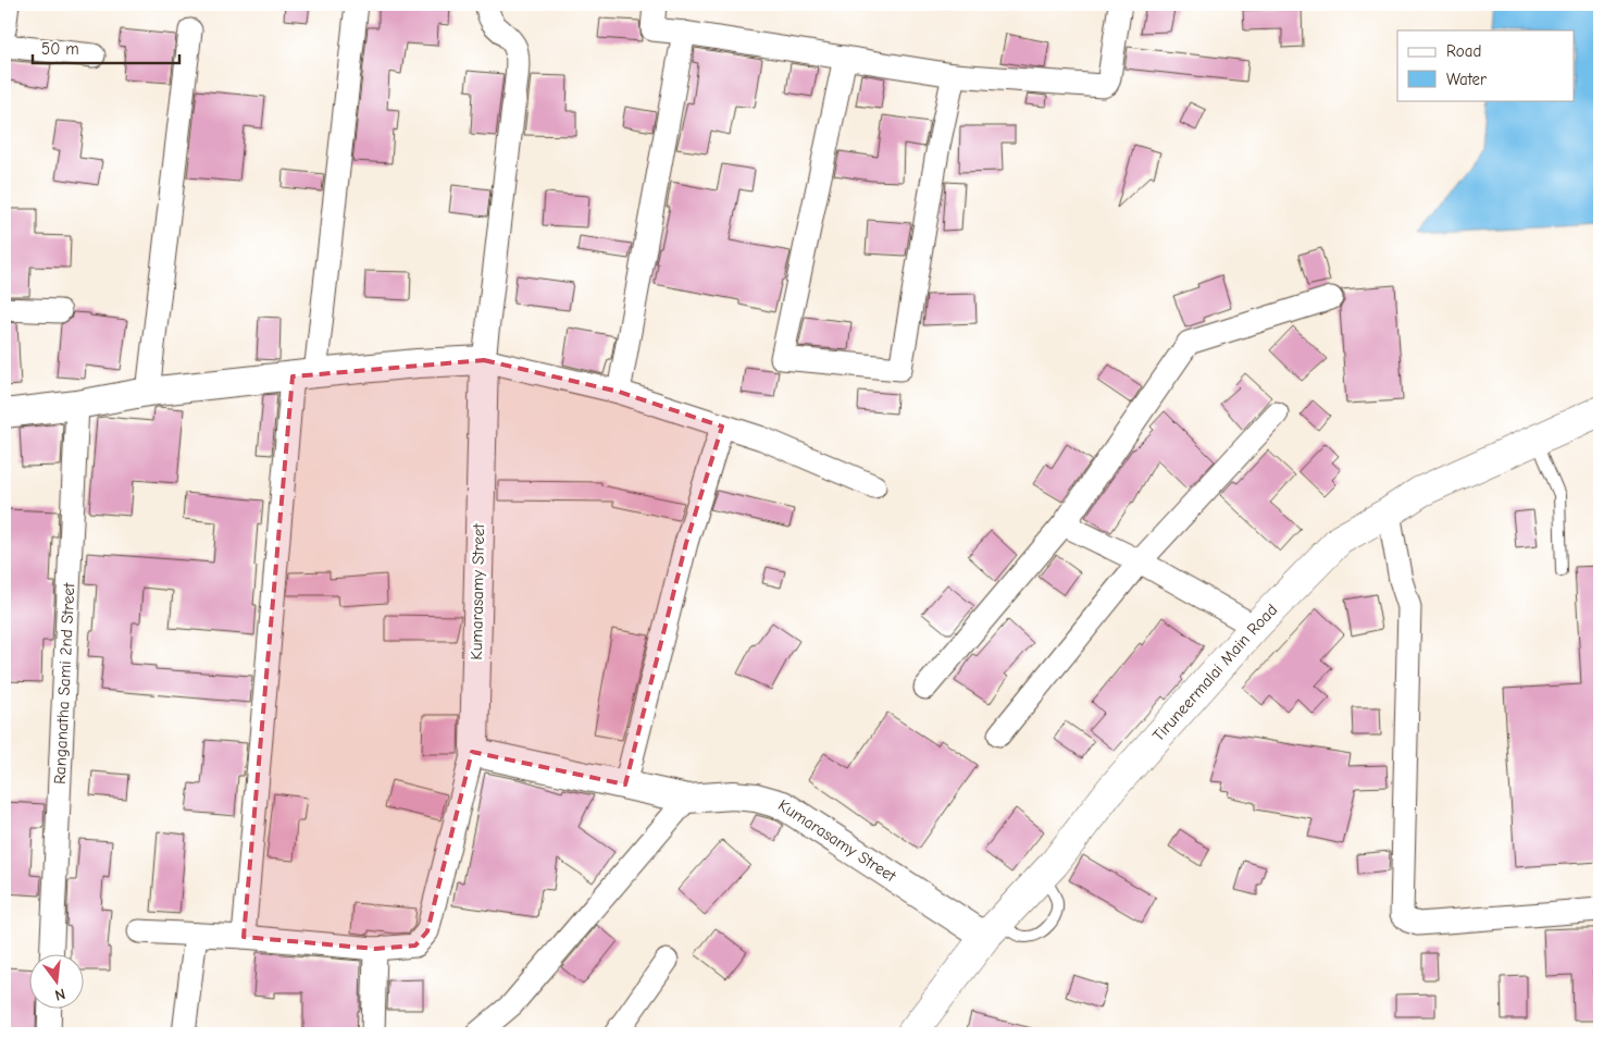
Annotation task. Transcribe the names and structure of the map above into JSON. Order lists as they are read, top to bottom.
{
  "streets": {
    "main road": ["Tiruneermalai Main Road"],
    "street": ["Kumarasamy Street", "Ranganatha Sami 2nd Street"]
  },
  "crossings": [
    ["Kumarasamy Street", "Tiruneermalai Main Road"]
  ],
  "legend": ["Road", "Water"],
  "scale_bar": "50 m",
  "north": "bottom"
}
